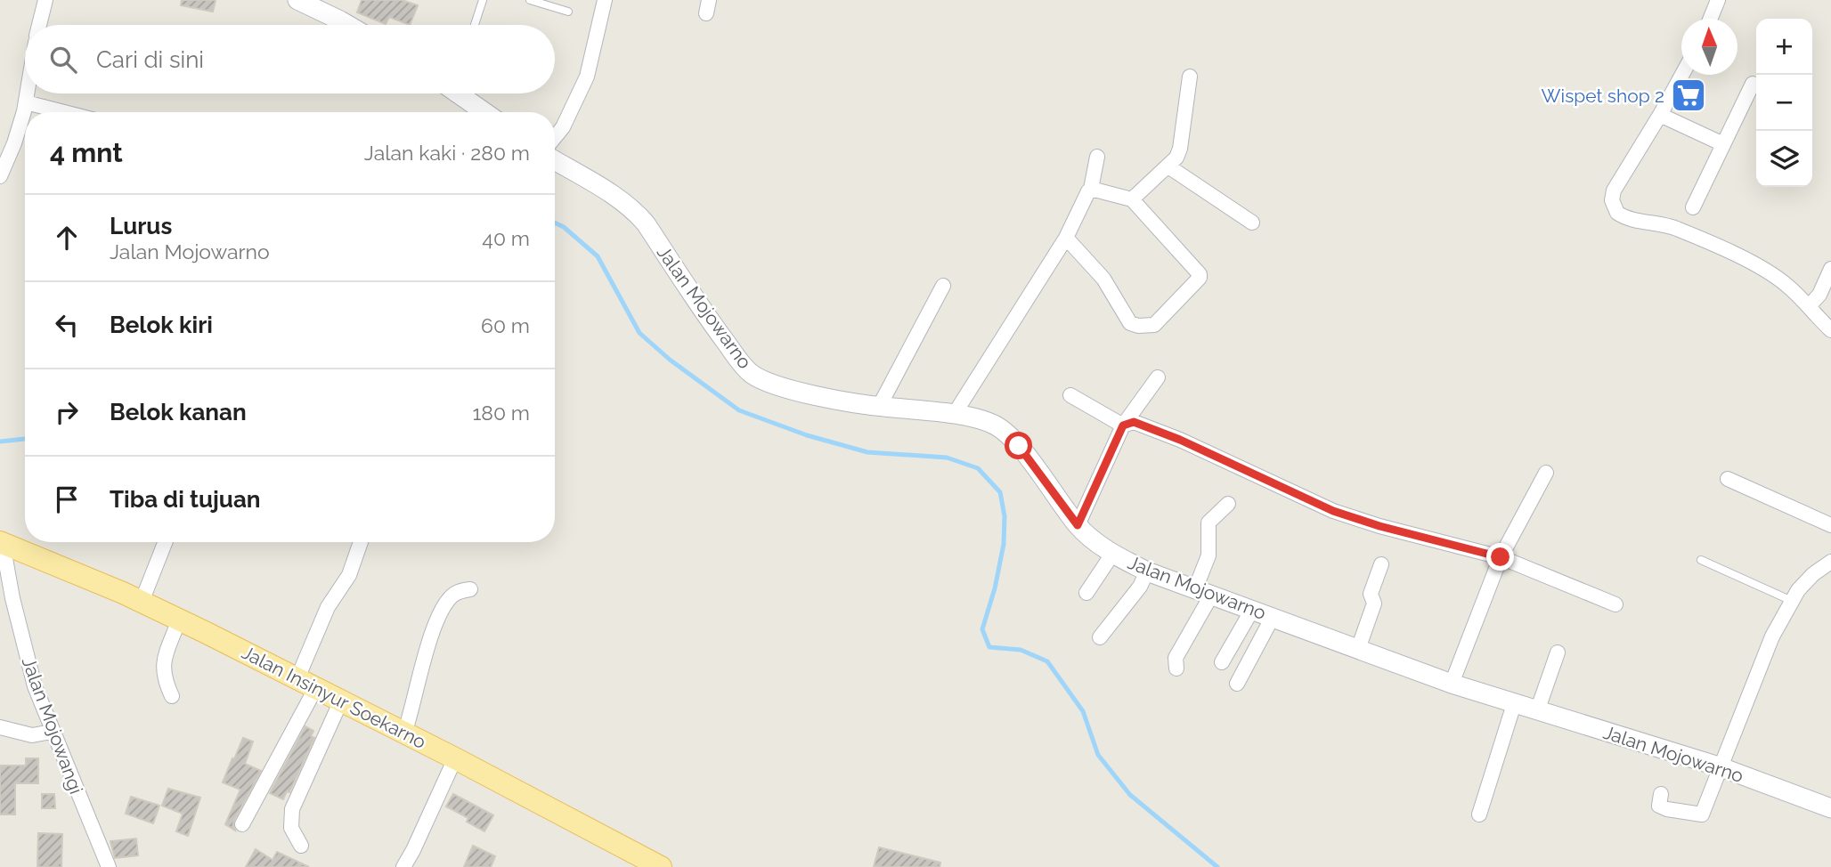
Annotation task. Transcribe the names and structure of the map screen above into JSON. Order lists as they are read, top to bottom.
{
  "streets": {
    "main road": ["Jalan Insinyur Soekarno"],
    "street": ["Jalan Mojowarno", "Jalan Mojowangi"]
  },
  "crossings": [
    ["Jalan Insinyur Soekarno", "Jalan Mojowangi"]
  ],
  "places": {
    "supermarket": ["Wispet shop 2"]
  },
  "north": "top",
  "page": {
    "map_buttons": ["+", "−"],
    "search": "Cari di sini",
    "heading": ["4 mnt", "Jalan kaki · 280 m"],
    "list": [
      ["Lurus", "Jalan Mojowarno", "40 m"],
      ["Belok kiri", "60 m"],
      ["Belok kanan", "180 m"],
      "Tiba di tujuan"
    ]
  }
}
